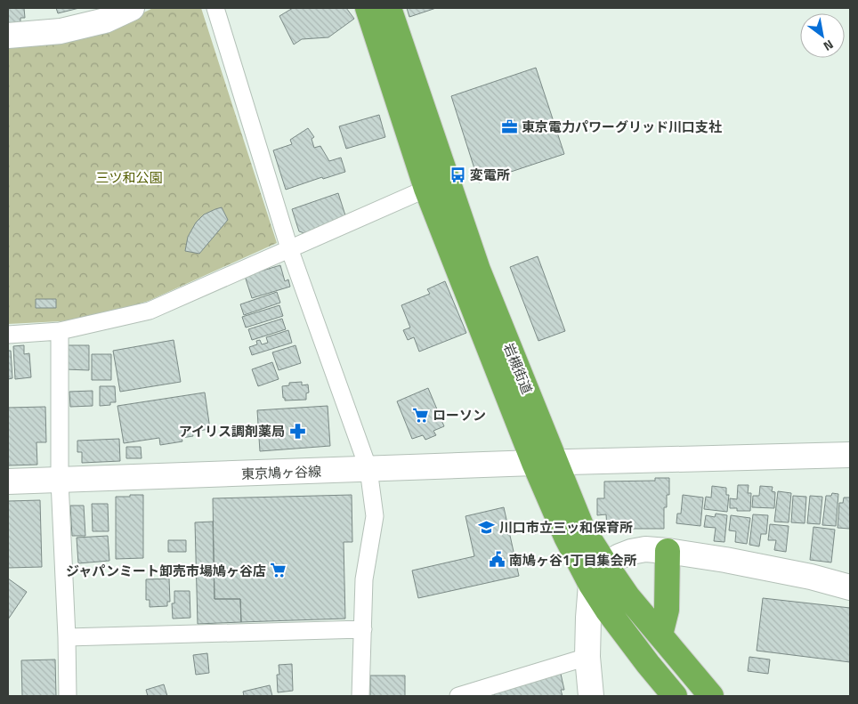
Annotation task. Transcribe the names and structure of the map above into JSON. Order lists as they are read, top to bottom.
{
  "streets": {
    "highway": ["岩槻街道"],
    "street": ["東京鳩ヶ谷線"]
  },
  "crossings": [
    ["岩槻街道", "東京鳩ヶ谷線"]
  ],
  "parks": ["三ツ和公園"],
  "places": {
    "office": ["東京電力パワーグリッド川口支社"],
    "bus stop": ["変電所"],
    "supermarket": ["ローソン", "ジャパンミート卸売市場鳩ヶ谷店"],
    "pharmacy": ["アイリス調剤薬局"],
    "school or university": ["川口市立三ッ和保育所"],
    "public building": ["南鳩ヶ谷1丁目集会所"]
  },
  "north": "bottom right"
}
